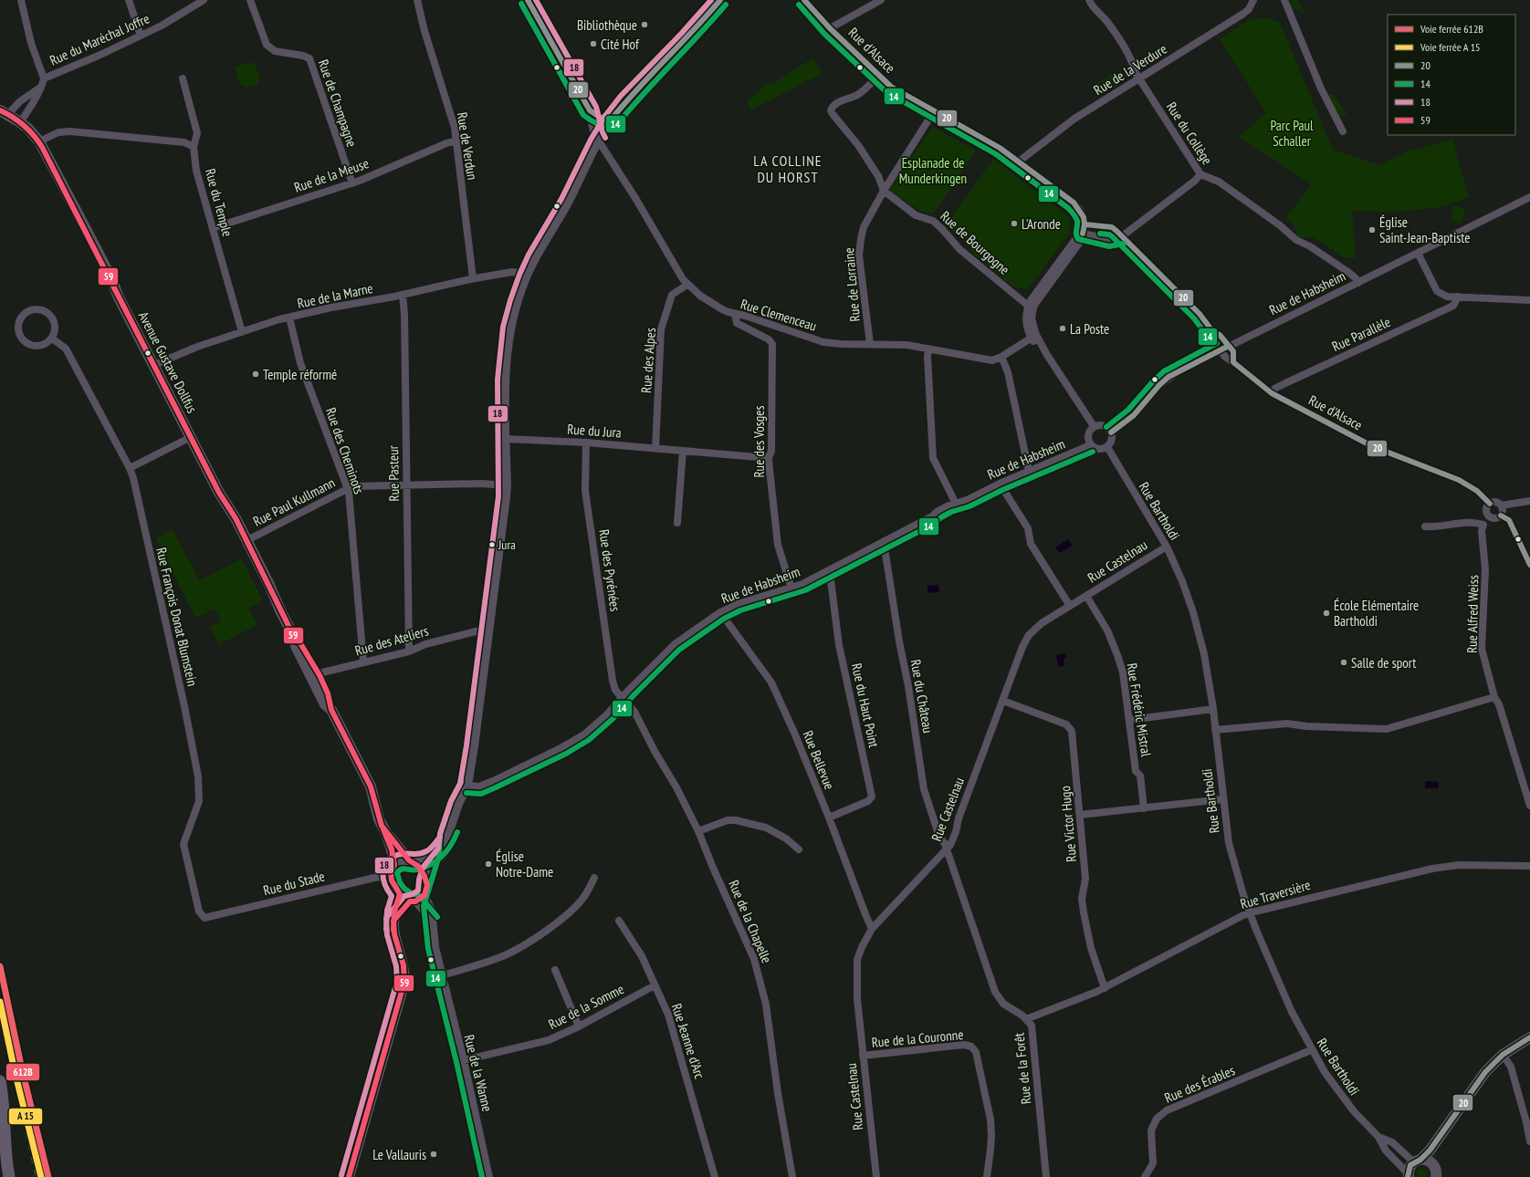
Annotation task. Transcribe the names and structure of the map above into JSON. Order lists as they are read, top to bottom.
{
  "streets": {
    "main road": ["Avenue Gustave Dollfus"],
    "street": [
      "Rue du Maréchal Joffre",
      "Rue d'Alsace",
      "Rue de la Verdure",
      "Rue de Champagne",
      "Rue du Collège",
      "Rue de Verdun",
      "Rue de la Meuse",
      "Rue du Temple",
      "Rue de Bourgogne",
      "Rue de Lorraine",
      "Rue de Habsheim",
      "Rue de la Marne",
      "Rue Clemenceau",
      "Rue Parallèle",
      "Rue des Alpes",
      "Rue du Jura",
      "Rue des Vosges",
      "Rue des Cheminots",
      "Rue Pasteur",
      "Rue Paul Kullmann",
      "Rue Bartholdi",
      "Rue Castelnau",
      "Rue des Pyrénées",
      "Rue Alfred Weiss",
      "Rue François Donat Blumstein",
      "Rue des Ateliers",
      "Rue du Château",
      "Rue du Haut Point",
      "Rue Frédéric Mistral",
      "Rue Bellevue",
      "Rue Victor Hugo",
      "Rue du Stade",
      "Rue Traversière",
      "Rue de la Chapelle",
      "Rue de la Somme",
      "Rue de la Couronne",
      "Rue Jeanne d'Arc",
      "Rue de la Forêt",
      "Rue de la Wanne",
      "Rue des Érables"
    ]
  },
  "crossings": [
    ["Rue d'Alsace", "Rue de la Verdure"],
    ["Rue d'Alsace", "Rue de Lorraine"],
    ["Rue d'Alsace", "Rue de Habsheim"],
    ["Rue d'Alsace", "Rue Parallèle"],
    ["Rue de la Verdure", "Rue du Collège"],
    ["Rue de Champagne", "Rue de la Meuse"],
    ["Rue du Collège", "Rue de Habsheim"],
    ["Rue de Verdun", "Rue de la Meuse"],
    ["Rue de Verdun", "Rue de la Marne"],
    ["Rue de la Meuse", "Rue du Temple"],
    ["Rue du Temple", "Rue de la Marne"],
    ["Rue de Bourgogne", "Rue de Lorraine"],
    ["Rue de Lorraine", "Rue Clemenceau"],
    ["Rue de Habsheim", "Rue des Vosges"],
    ["Rue de Habsheim", "Rue Bartholdi"],
    ["Rue de Habsheim", "Rue des Pyrénées"],
    ["Rue de Habsheim", "Rue du Château"],
    ["Rue de Habsheim", "Rue du Haut Point"],
    ["Rue de Habsheim", "Rue Bellevue"],
    ["Rue de Habsheim", "Rue de la Chapelle"],
    ["Rue de la Marne", "Avenue Gustave Dollfus"],
    ["Rue de la Marne", "Rue des Cheminots"],
    ["Rue de la Marne", "Rue Pasteur"],
    ["Rue Clemenceau", "Rue des Alpes"],
    ["Rue Clemenceau", "Rue des Vosges"],
    ["Rue des Alpes", "Rue du Jura"],
    ["Avenue Gustave Dollfus", "Rue Paul Kullmann"],
    ["Avenue Gustave Dollfus", "Rue des Ateliers"],
    ["Avenue Gustave Dollfus", "Rue du Stade"],
    ["Avenue Gustave Dollfus", "Rue de la Wanne"],
    ["Rue du Jura", "Rue des Vosges"],
    ["Rue du Jura", "Rue des Pyrénées"],
    ["Rue des Cheminots", "Rue Paul Kullmann"],
    ["Rue des Cheminots", "Rue des Ateliers"],
    ["Rue Pasteur", "Rue Paul Kullmann"],
    ["Rue Pasteur", "Rue des Ateliers"],
    ["Rue Bartholdi", "Rue Castelnau"],
    ["Rue Bartholdi", "Rue Traversière"],
    ["Rue Bartholdi", "Rue des Érables"],
    ["Rue Castelnau", "Rue du Château"],
    ["Rue Castelnau", "Rue Frédéric Mistral"],
    ["Rue Castelnau", "Rue Bellevue"],
    ["Rue Castelnau", "Rue Victor Hugo"],
    ["Rue Castelnau", "Rue de la Couronne"],
    ["Rue Castelnau", "Rue de la Forêt"],
    ["Rue des Pyrénées", "Rue de la Chapelle"],
    ["Rue François Donat Blumstein", "Rue du Stade"],
    ["Rue du Château", "Rue de la Forêt"],
    ["Rue du Haut Point", "Rue Bellevue"],
    ["Rue Victor Hugo", "Rue Traversière"],
    ["Rue du Stade", "Rue de la Wanne"],
    ["Rue Traversière", "Rue de la Forêt"],
    ["Rue de la Somme", "Rue Jeanne d'Arc"],
    ["Rue de la Somme", "Rue de la Wanne"]
  ],
  "districts": ["LA COLLINE DU HORST"],
  "parks": ["Parc Paul Schaller", "Esplanade de Munderkingen"],
  "places": [
    "Bibliothèque",
    "Cité Hof",
    "L'Aronde",
    "Église Saint-Jean-Baptiste",
    "La Poste",
    "Temple réformé",
    "Jura",
    "École Elémentaire Bartholdi",
    "Salle de sport",
    "Église Notre-Dame",
    "Le Vallauris"
  ],
  "lines": [
    "transit line 20",
    "transit line 18",
    "transit line 14",
    "transit line 59",
    "rail line 612B"
  ],
  "legend": [
    "Voie ferrée 612B",
    "Voie ferrée A 15",
    "20",
    "14",
    "18",
    "59"
  ]
}
